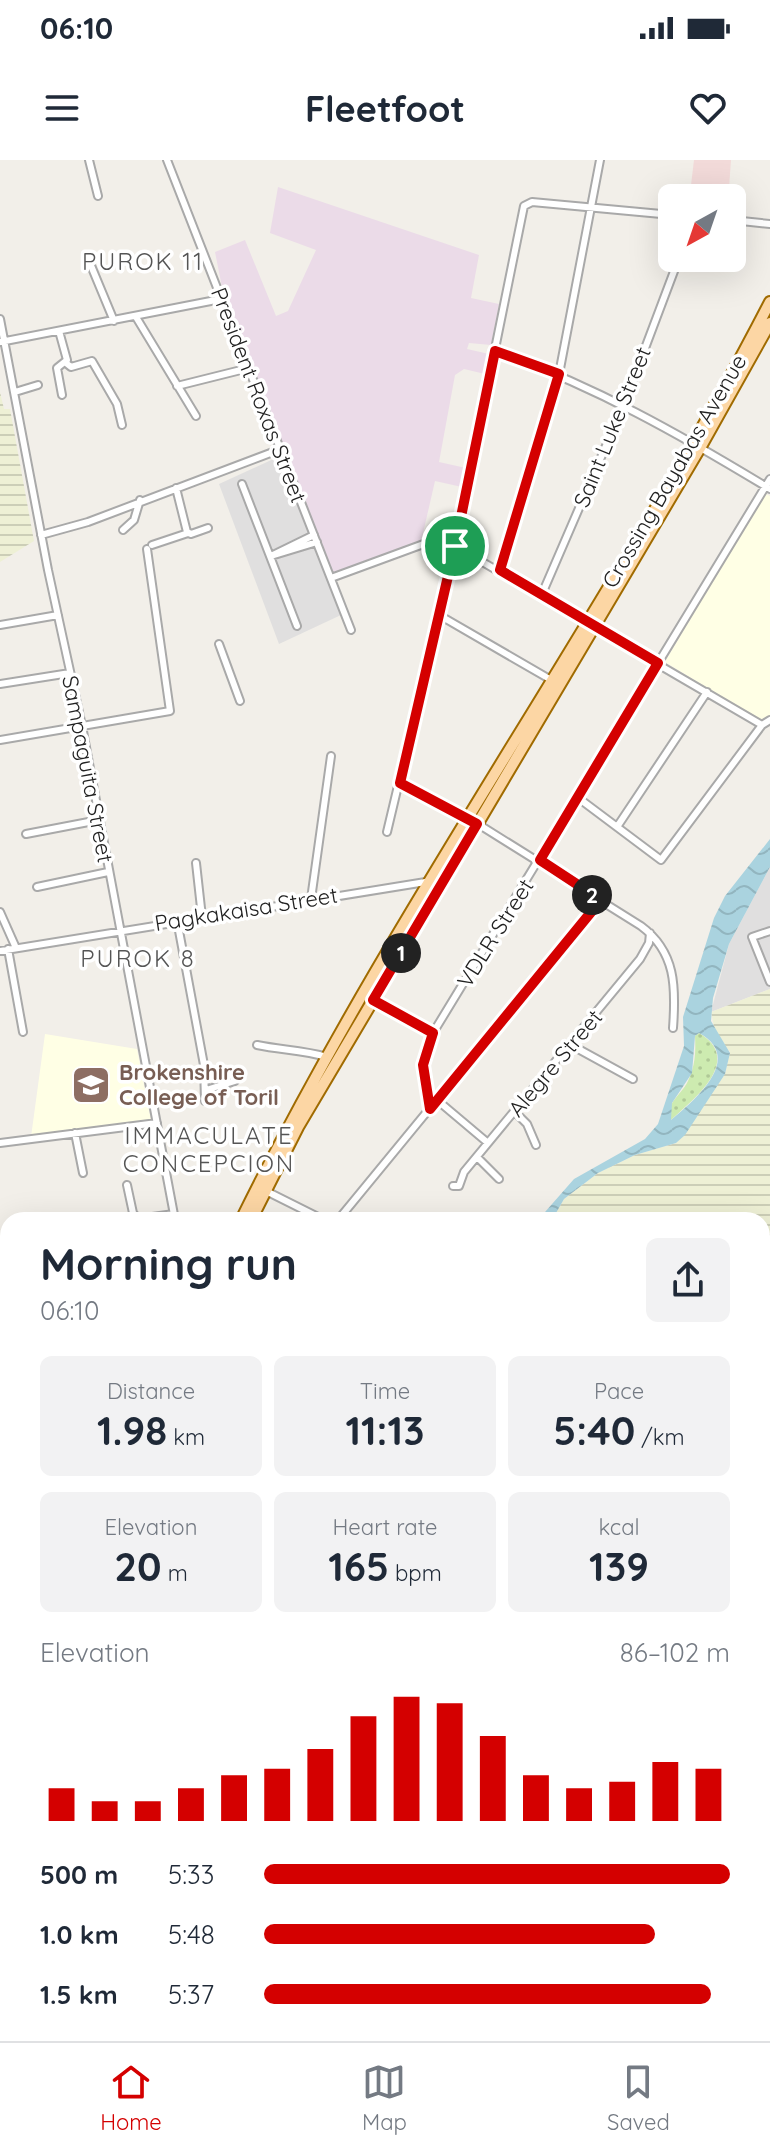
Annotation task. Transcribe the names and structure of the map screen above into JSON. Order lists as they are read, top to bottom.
{
  "streets": {
    "main road": ["Crossing Bayabas Avenue"],
    "street": [
      "President Roxas Street",
      "Saint Luke Street",
      "Sampaguita Street",
      "Pagkakaisa Street",
      "VDLR Street",
      "Alegre Street"
    ]
  },
  "crossings": [
    ["Crossing Bayabas Avenue", "Pagkakaisa Street"],
    ["Sampaguita Street", "Pagkakaisa Street"]
  ],
  "districts": ["PUROK 11", "PUROK 8", "IMMACULATE CONCEPCION"],
  "places": {
    "school or university": ["Brokenshire College of Toril"]
  },
  "north": "bottom left",
  "page": {
    "status": "06:10",
    "header": "Fleetfoot",
    "pins": ["2", "1"],
    "heading": ["Morning run", "06:10"],
    "stats": [
      ["Distance", "1.98 km"],
      ["Time", "11:13"],
      ["Pace", "5:40 /km"],
      ["Elevation", "20 m"],
      ["Heart rate", "165 bpm"],
      ["kcal", "139"]
    ],
    "chart": ["Elevation", "86–102 m"],
    "list": [
      {
        "name": "500 m",
        "note": "5:33"
      },
      {
        "name": "1.0 km",
        "note": "5:48"
      },
      {
        "name": "1.5 km",
        "note": "5:37"
      }
    ],
    "tabs": ["Home", "Map", "Saved"]
  }
}
